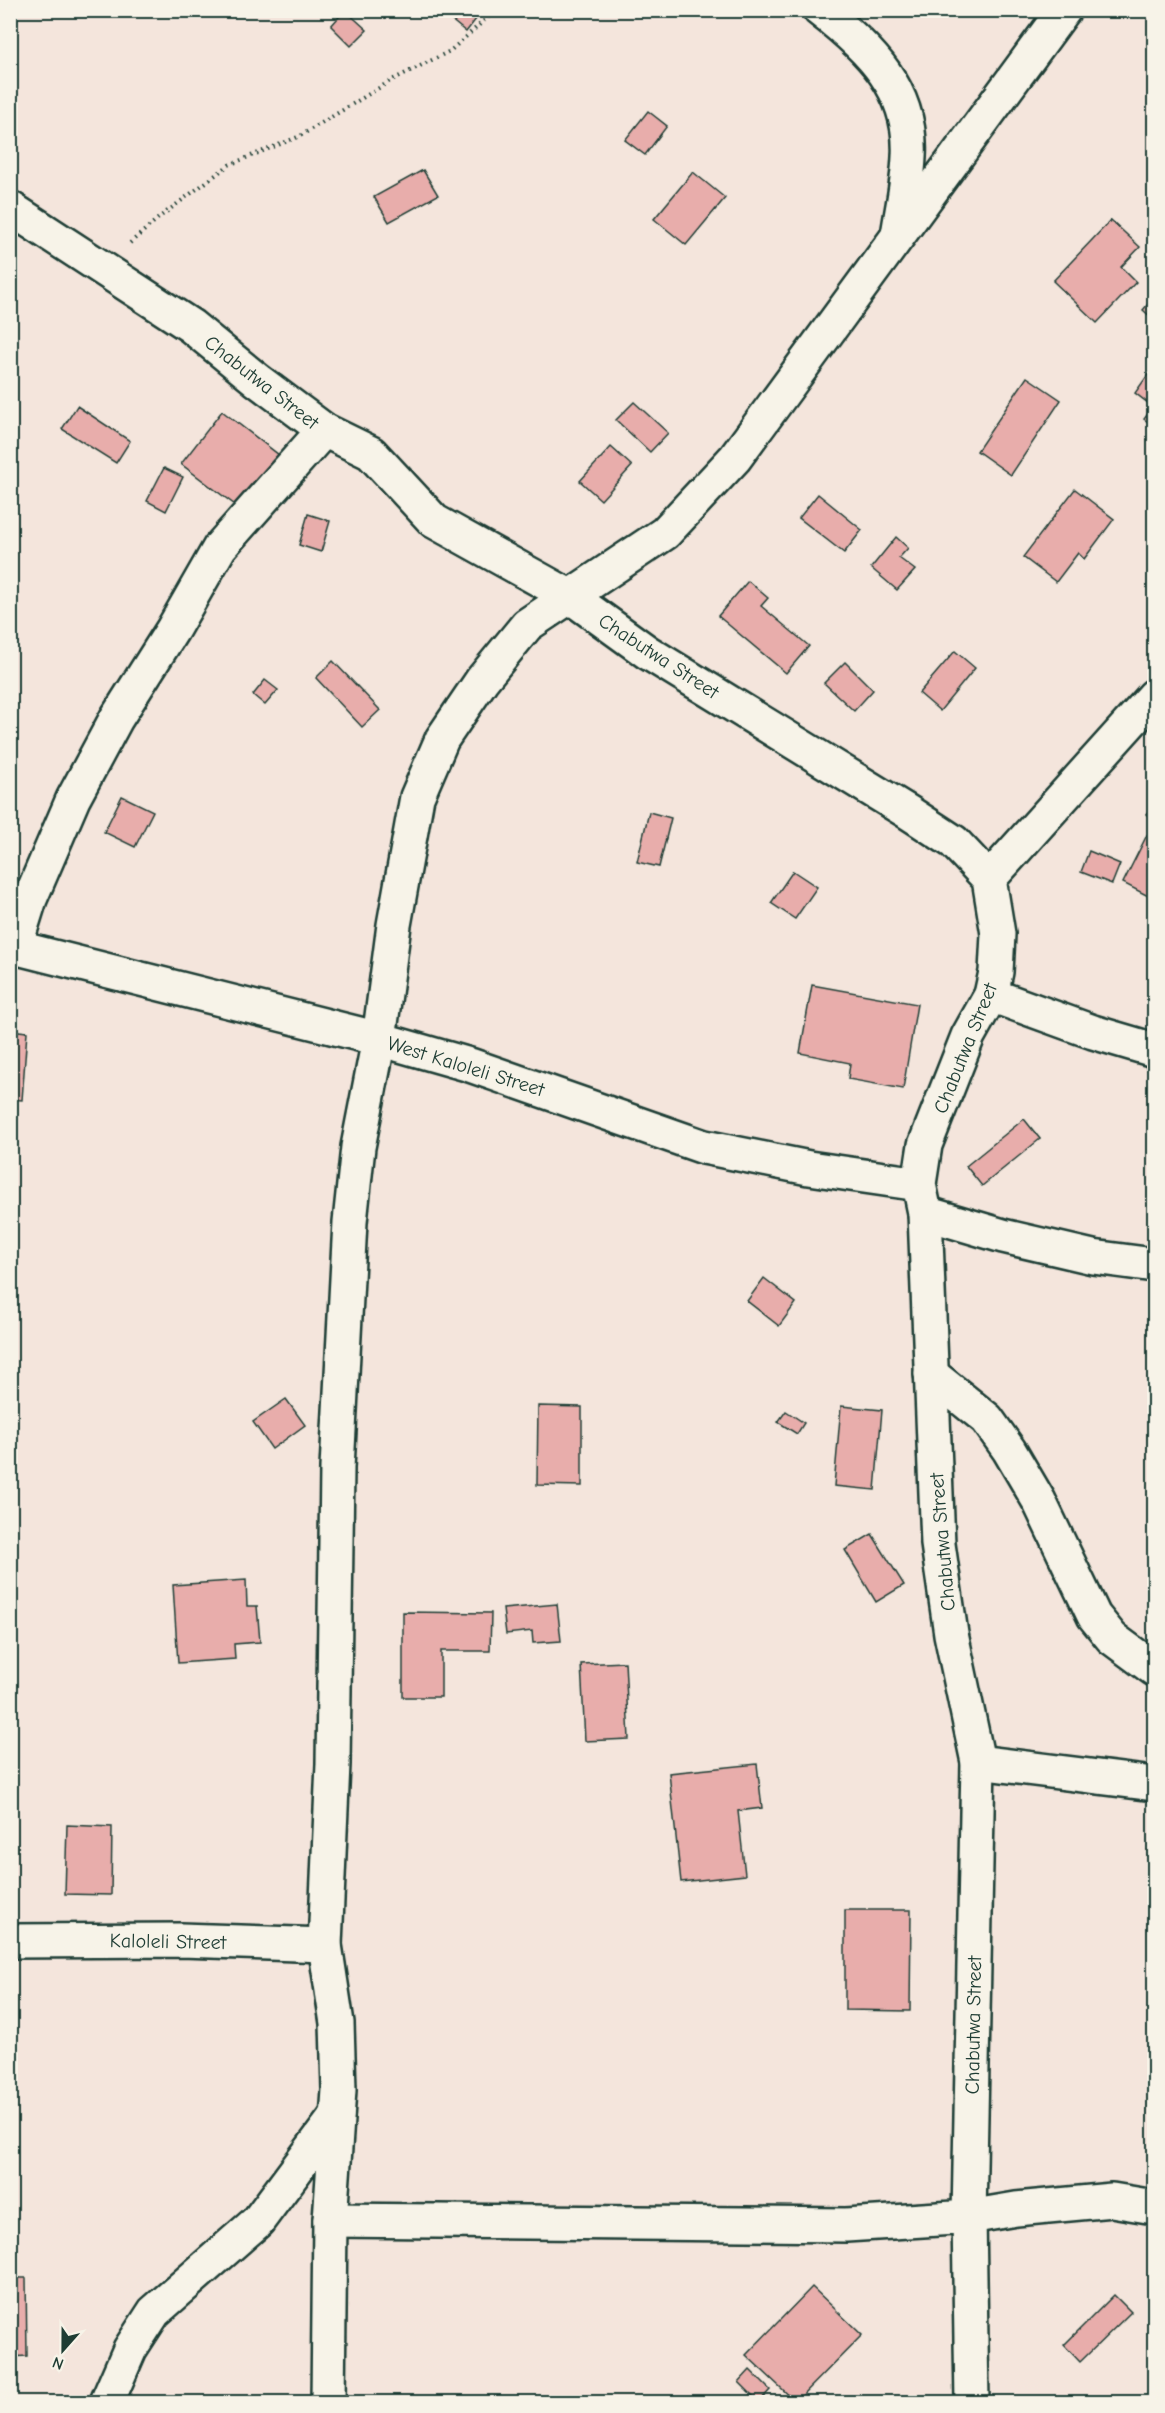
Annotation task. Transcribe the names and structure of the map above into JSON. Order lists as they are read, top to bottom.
{
  "streets": {
    "street": ["Chabutwa Street", "West Kaloleli Street", "Kaloleli Street"]
  },
  "crossings": [
    ["Chabutwa Street", "West Kaloleli Street"]
  ],
  "north": "bottom"
}
